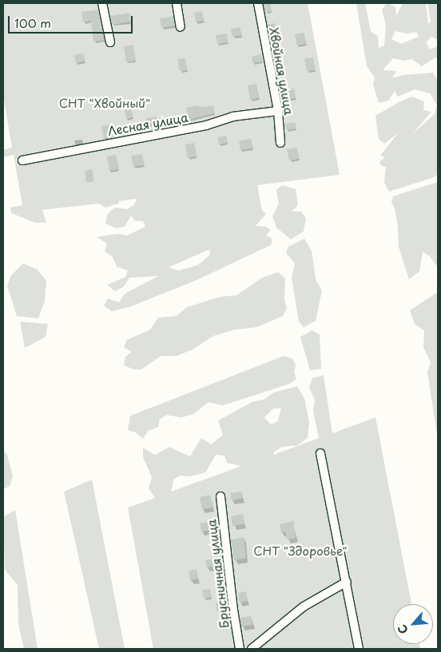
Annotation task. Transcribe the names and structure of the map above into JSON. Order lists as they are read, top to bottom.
{
  "streets": {
    "street": ["Хвойная улица", "Лесная улица", "Брусничная улица"]
  },
  "crossings": [
    ["Хвойная улица", "Лесная улица"]
  ],
  "parks": ["СНТ \"Хвойный\"", "СНТ \"Здоровье\""],
  "scale_bar": "100 m",
  "north": "bottom left"
}
